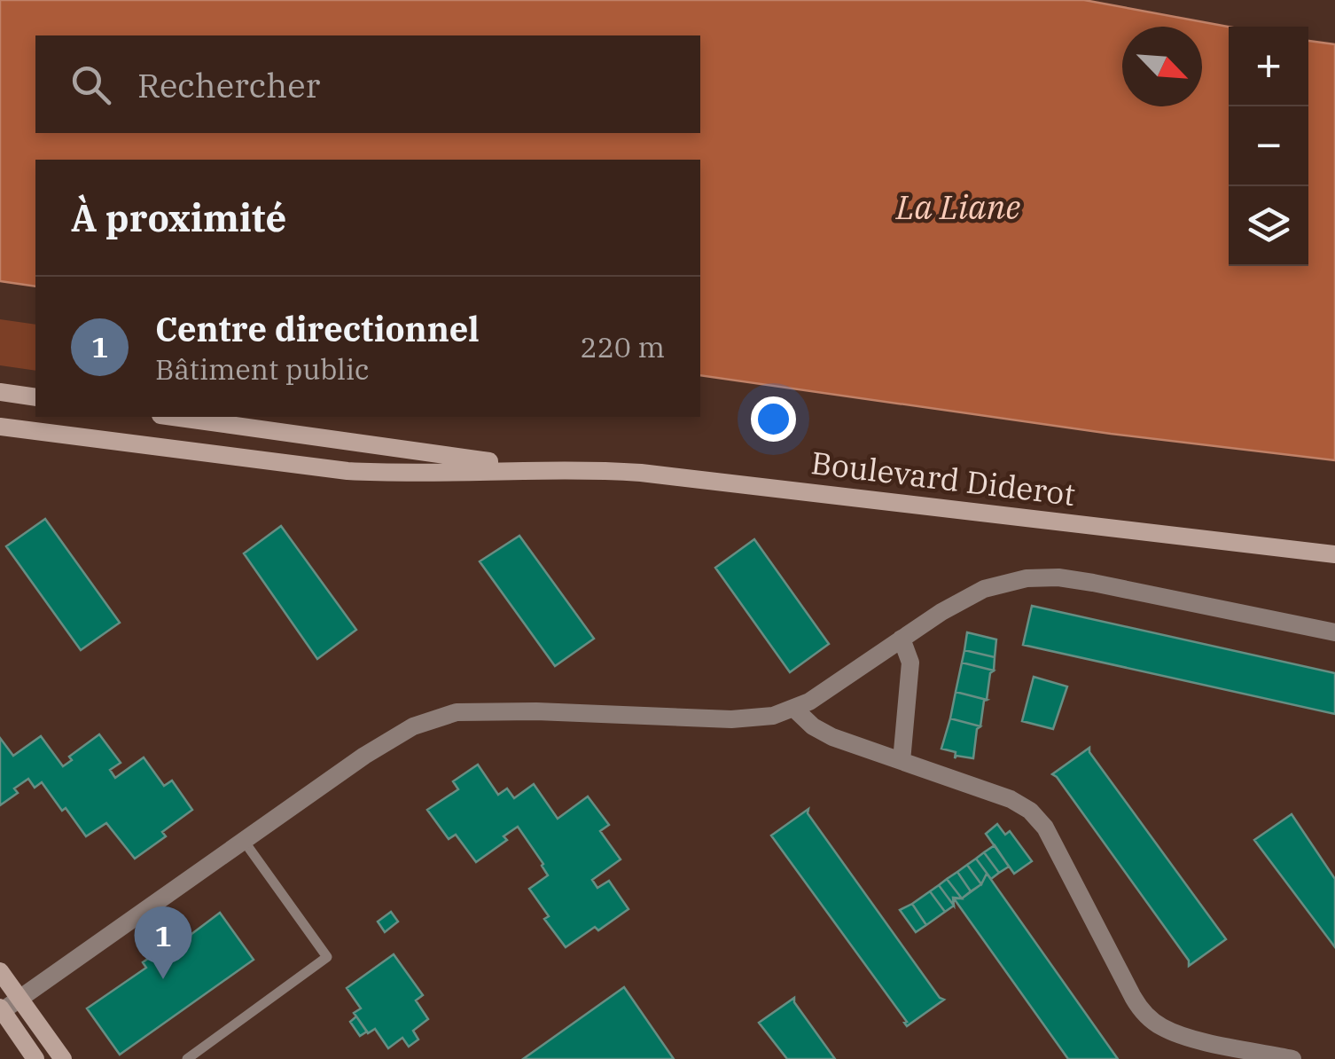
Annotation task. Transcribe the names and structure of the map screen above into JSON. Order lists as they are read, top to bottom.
{
  "streets": {
    "street": ["Boulevard Diderot"]
  },
  "water": ["La Liane"],
  "north": "bottom right",
  "page": {
    "map_buttons": ["+", "−"],
    "search": "Rechercher",
    "heading": "À proximité",
    "list": [
      {
        "mark": "1",
        "name": "Centre directionnel",
        "note": "Bâtiment public",
        "value": "220 m"
      }
    ],
    "pins": "1"
  }
}
